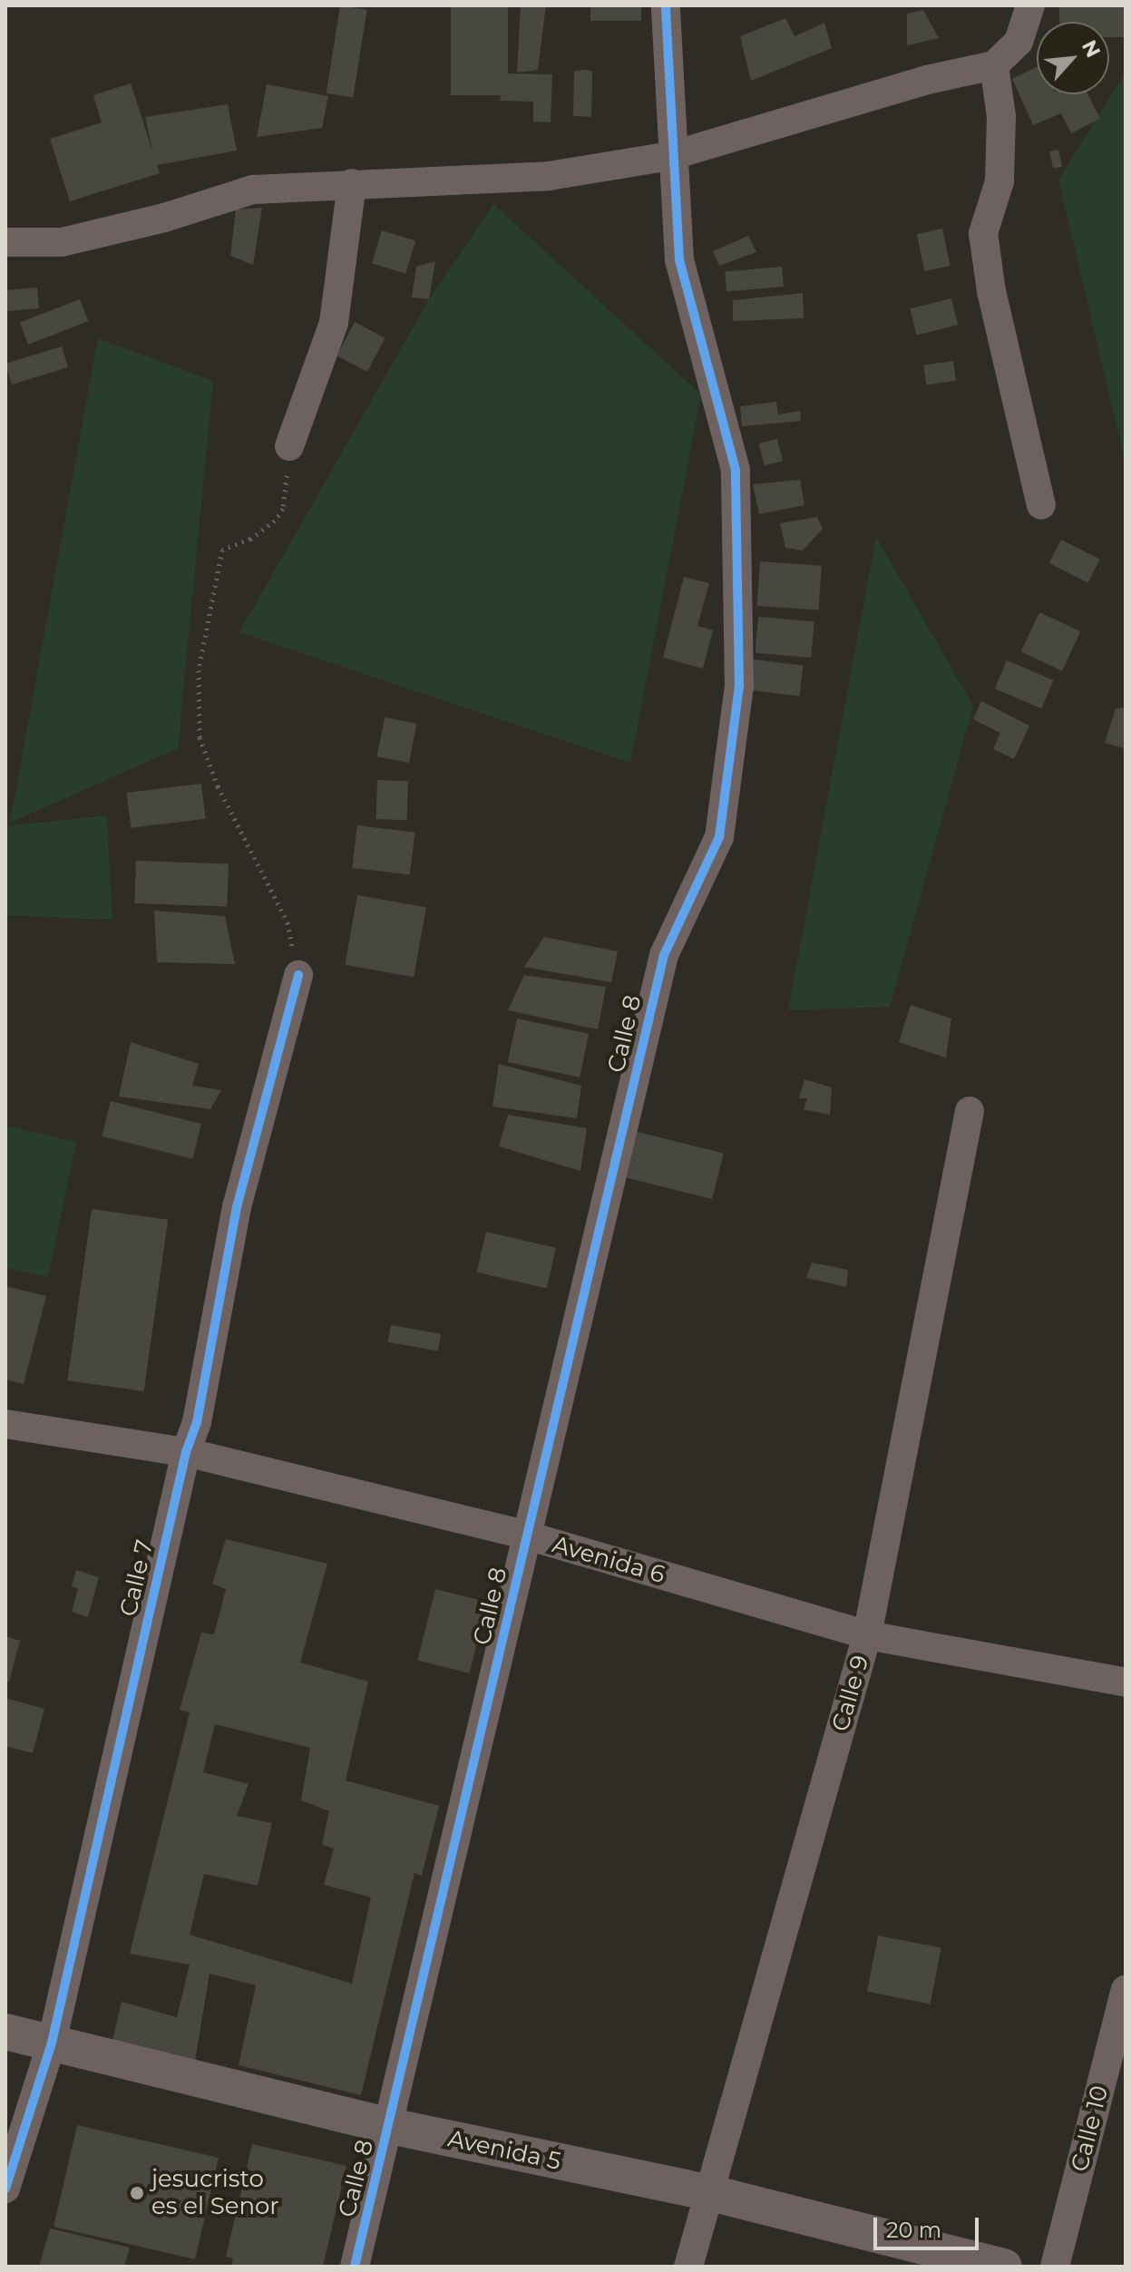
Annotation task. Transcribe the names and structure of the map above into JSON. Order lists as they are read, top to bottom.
{
  "streets": {
    "street": [
      "Calle 8",
      "Avenida 6",
      "Calle 7",
      "Calle 9",
      "Calle 10",
      "Avenida 5"
    ]
  },
  "crossings": [
    ["Calle 8", "Avenida 6"],
    ["Calle 8", "Avenida 5"],
    ["Avenida 6", "Calle 7"],
    ["Avenida 6", "Calle 9"],
    ["Calle 7", "Avenida 5"],
    ["Calle 9", "Avenida 5"]
  ],
  "places": ["jesucristo es el Senor"],
  "scale_bar": "20 m",
  "north": "top right"
}
